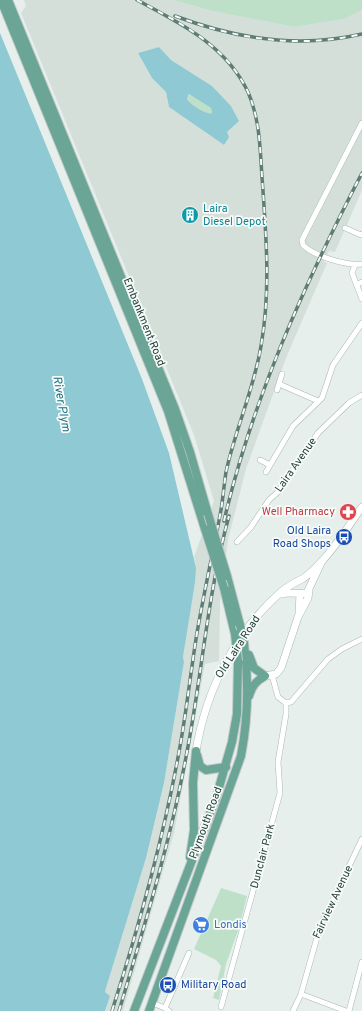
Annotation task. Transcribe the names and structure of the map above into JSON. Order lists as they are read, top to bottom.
{
  "streets": {
    "main road": ["Embankment Road", "Old Laira Road", "Plymouth Road"],
    "street": ["Laira Avenue", "Dunclair Park", "Fairview Avenue"]
  },
  "crossings": [
    ["Embankment Road", "Plymouth Road"]
  ],
  "water": ["River Plym"],
  "places": {
    "building": ["Laira Diesel Depot"],
    "pharmacy": ["Well Pharmacy"],
    "bus stop": ["Old Laira Road Shops", "Military Road"],
    "supermarket": ["Londis"]
  }
}
